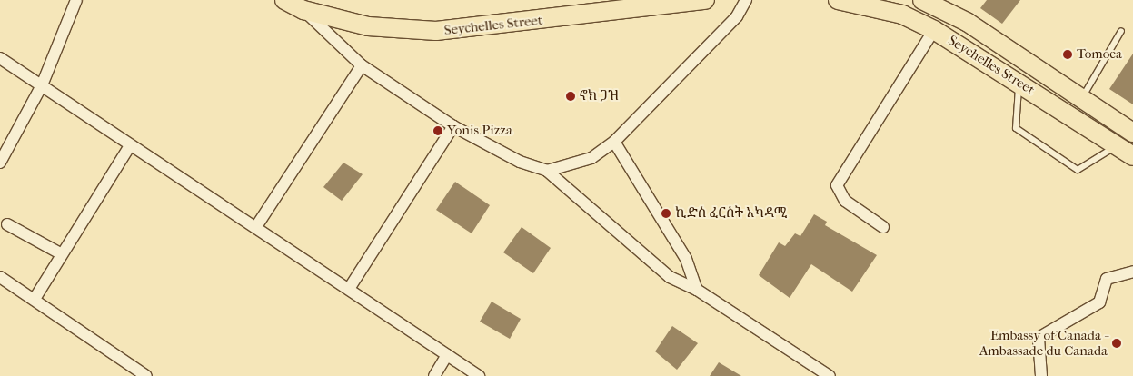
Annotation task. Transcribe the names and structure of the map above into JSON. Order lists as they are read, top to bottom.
{
  "streets": {
    "main road": ["Seychelles Street"]
  },
  "places": [
    "Tomoca",
    "ኖክ ጋዝ",
    "Yonis Pizza",
    "ኪድስ ፈርስት አካዳሚ",
    "Embassy of Canada - Ambassade du Canada"
  ]
}
